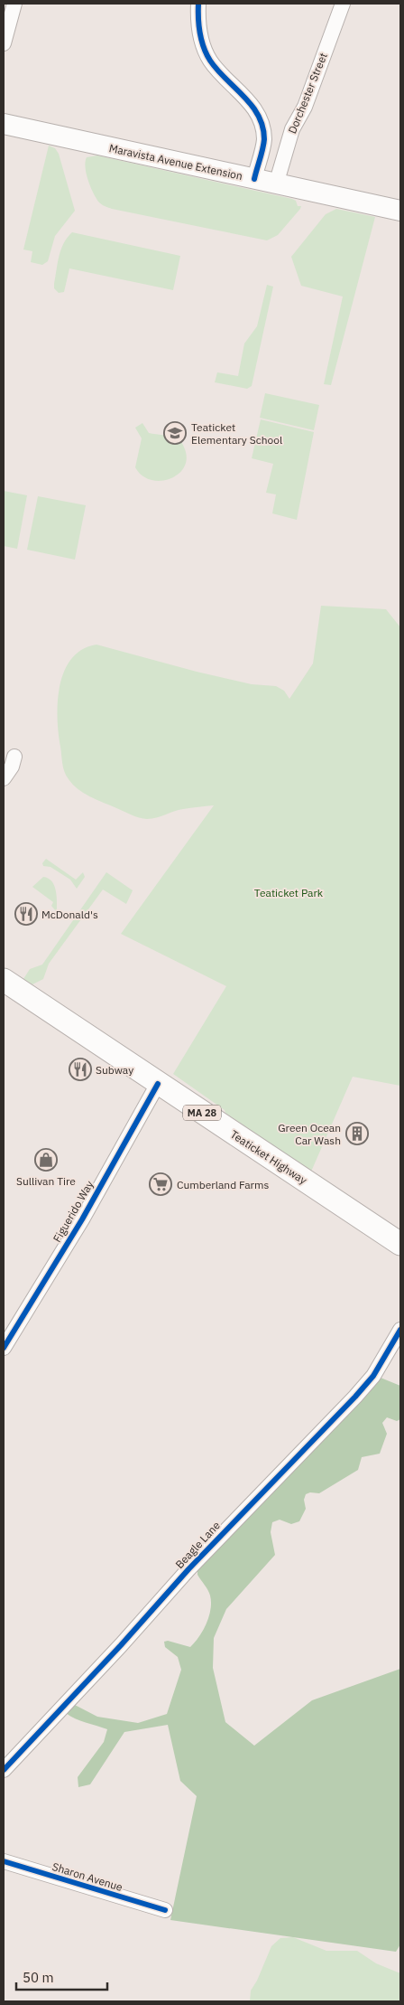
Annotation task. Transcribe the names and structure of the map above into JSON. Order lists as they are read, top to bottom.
{
  "streets": {
    "main road": ["Maravista Avenue Extension", "MA 28", "Teaticket Highway"],
    "street": [
      "Dorchester Street",
      "Figuerido Way",
      "Beagle Lane",
      "Sharon Avenue"
    ]
  },
  "crossings": [
    ["Dorchester Street", "Maravista Avenue Extension"],
    ["Teaticket Highway", "Figuerido Way"]
  ],
  "parks": ["Teaticket Park"],
  "places": {
    "school or university": ["Teaticket Elementary School"],
    "restaurant": ["McDonald's", "Subway"],
    "building": ["Green Ocean Car Wash"],
    "shop": ["Sullivan Tire"],
    "supermarket": ["Cumberland Farms"]
  },
  "scale_bar": "50 m"
}
